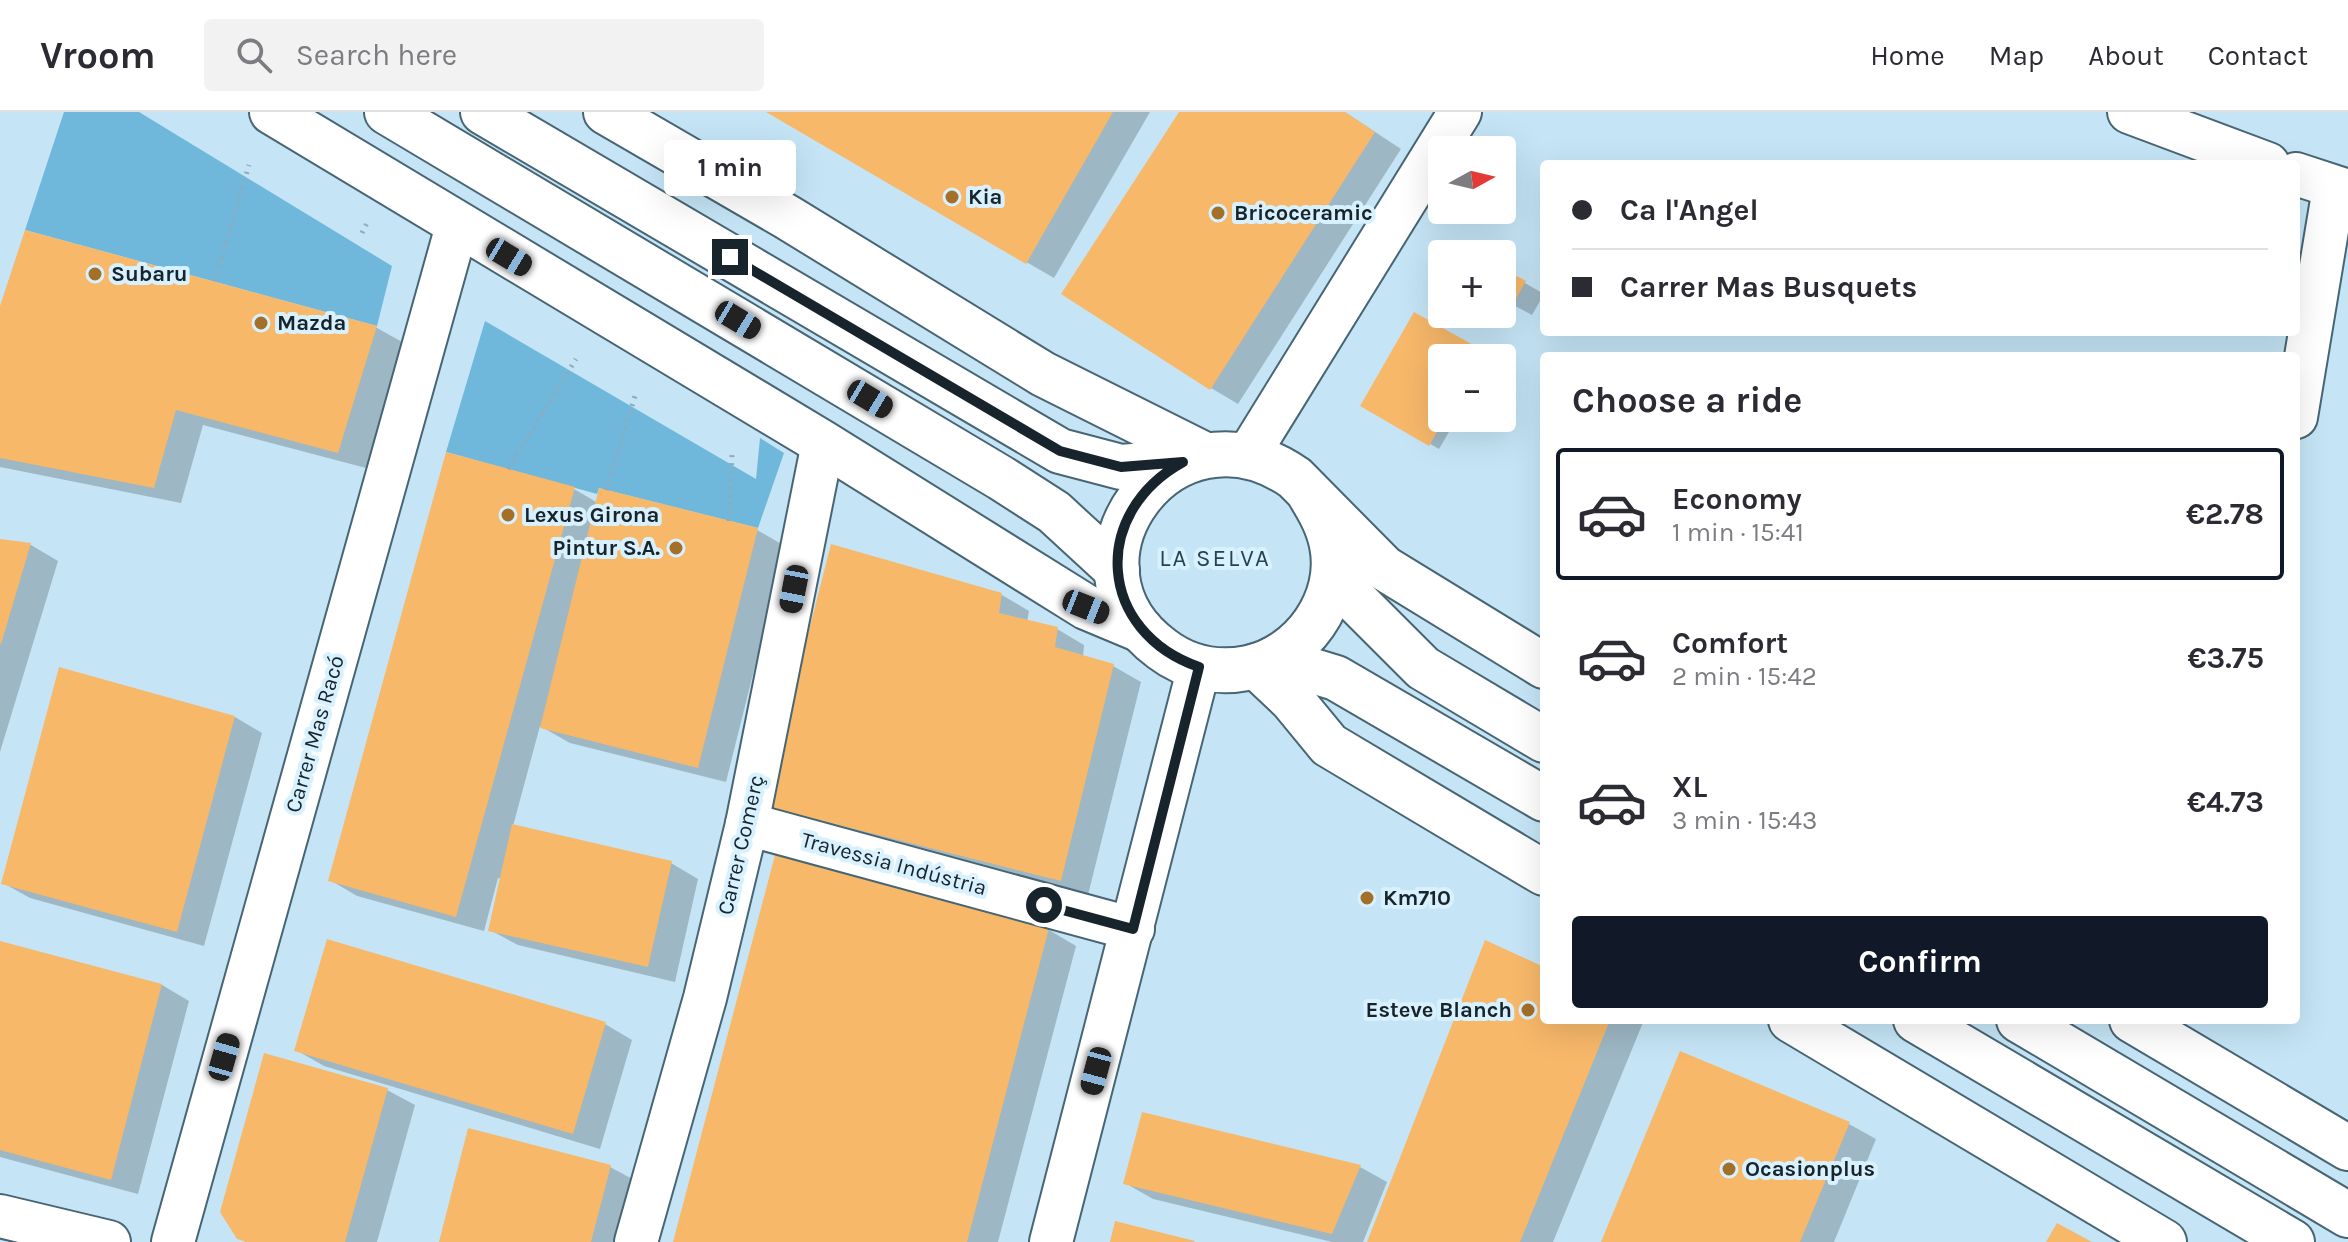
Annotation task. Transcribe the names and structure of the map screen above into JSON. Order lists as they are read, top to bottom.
{
  "streets": {
    "street": ["Carrer Mas Racó", "Carrer Comerç", "Travessia Indústria"]
  },
  "crossings": [
    ["Carrer Comerç", "Travessia Indústria"]
  ],
  "districts": ["LA SELVA"],
  "places": [
    "Kia",
    "Bricoceramic",
    "Subaru",
    "Mazda",
    "Lexus Girona",
    "Pintur S.A.",
    "Km710",
    "Esteve Blanch",
    "Ocasionplus"
  ],
  "north": "right",
  "page": {
    "header": "Vroom",
    "search": "Search here",
    "nav": [
      "Home",
      "Map",
      "About",
      "Contact"
    ],
    "map_buttons": ["+", "−"],
    "bubble": "1 min",
    "banner": ["Ca l'Angel", "Carrer Mas Busquets"],
    "heading": "Choose a ride",
    "list": [
      {
        "name": "Economy",
        "note": "1 min · 15:41",
        "value": "€2.78"
      },
      {
        "name": "Comfort",
        "note": "2 min · 15:42",
        "value": "€3.75"
      },
      {
        "name": "XL",
        "note": "3 min · 15:43",
        "value": "€4.73"
      }
    ],
    "buttons": "Confirm"
  }
}
